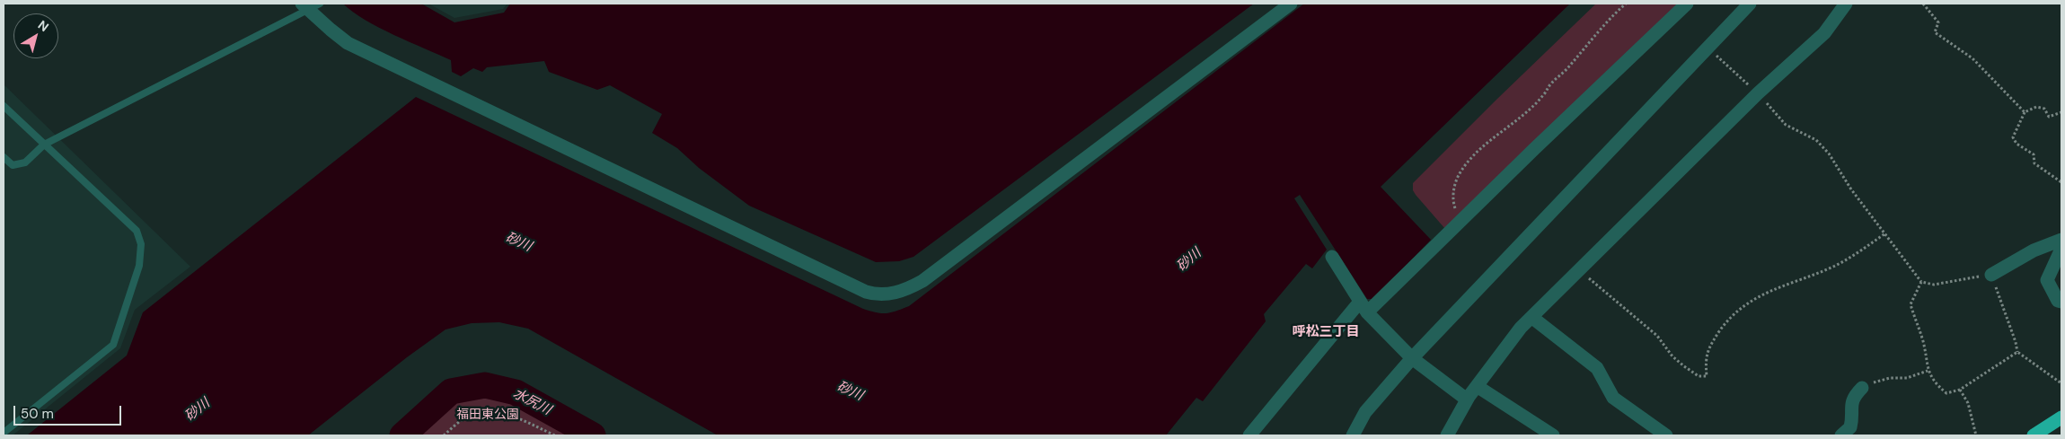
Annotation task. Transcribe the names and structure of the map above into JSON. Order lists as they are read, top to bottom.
{
  "districts": ["呼松三丁目"],
  "water": ["砂川", "水尻川"],
  "parks": ["福田東公園"],
  "scale_bar": "50 m",
  "north": "top right"
}
